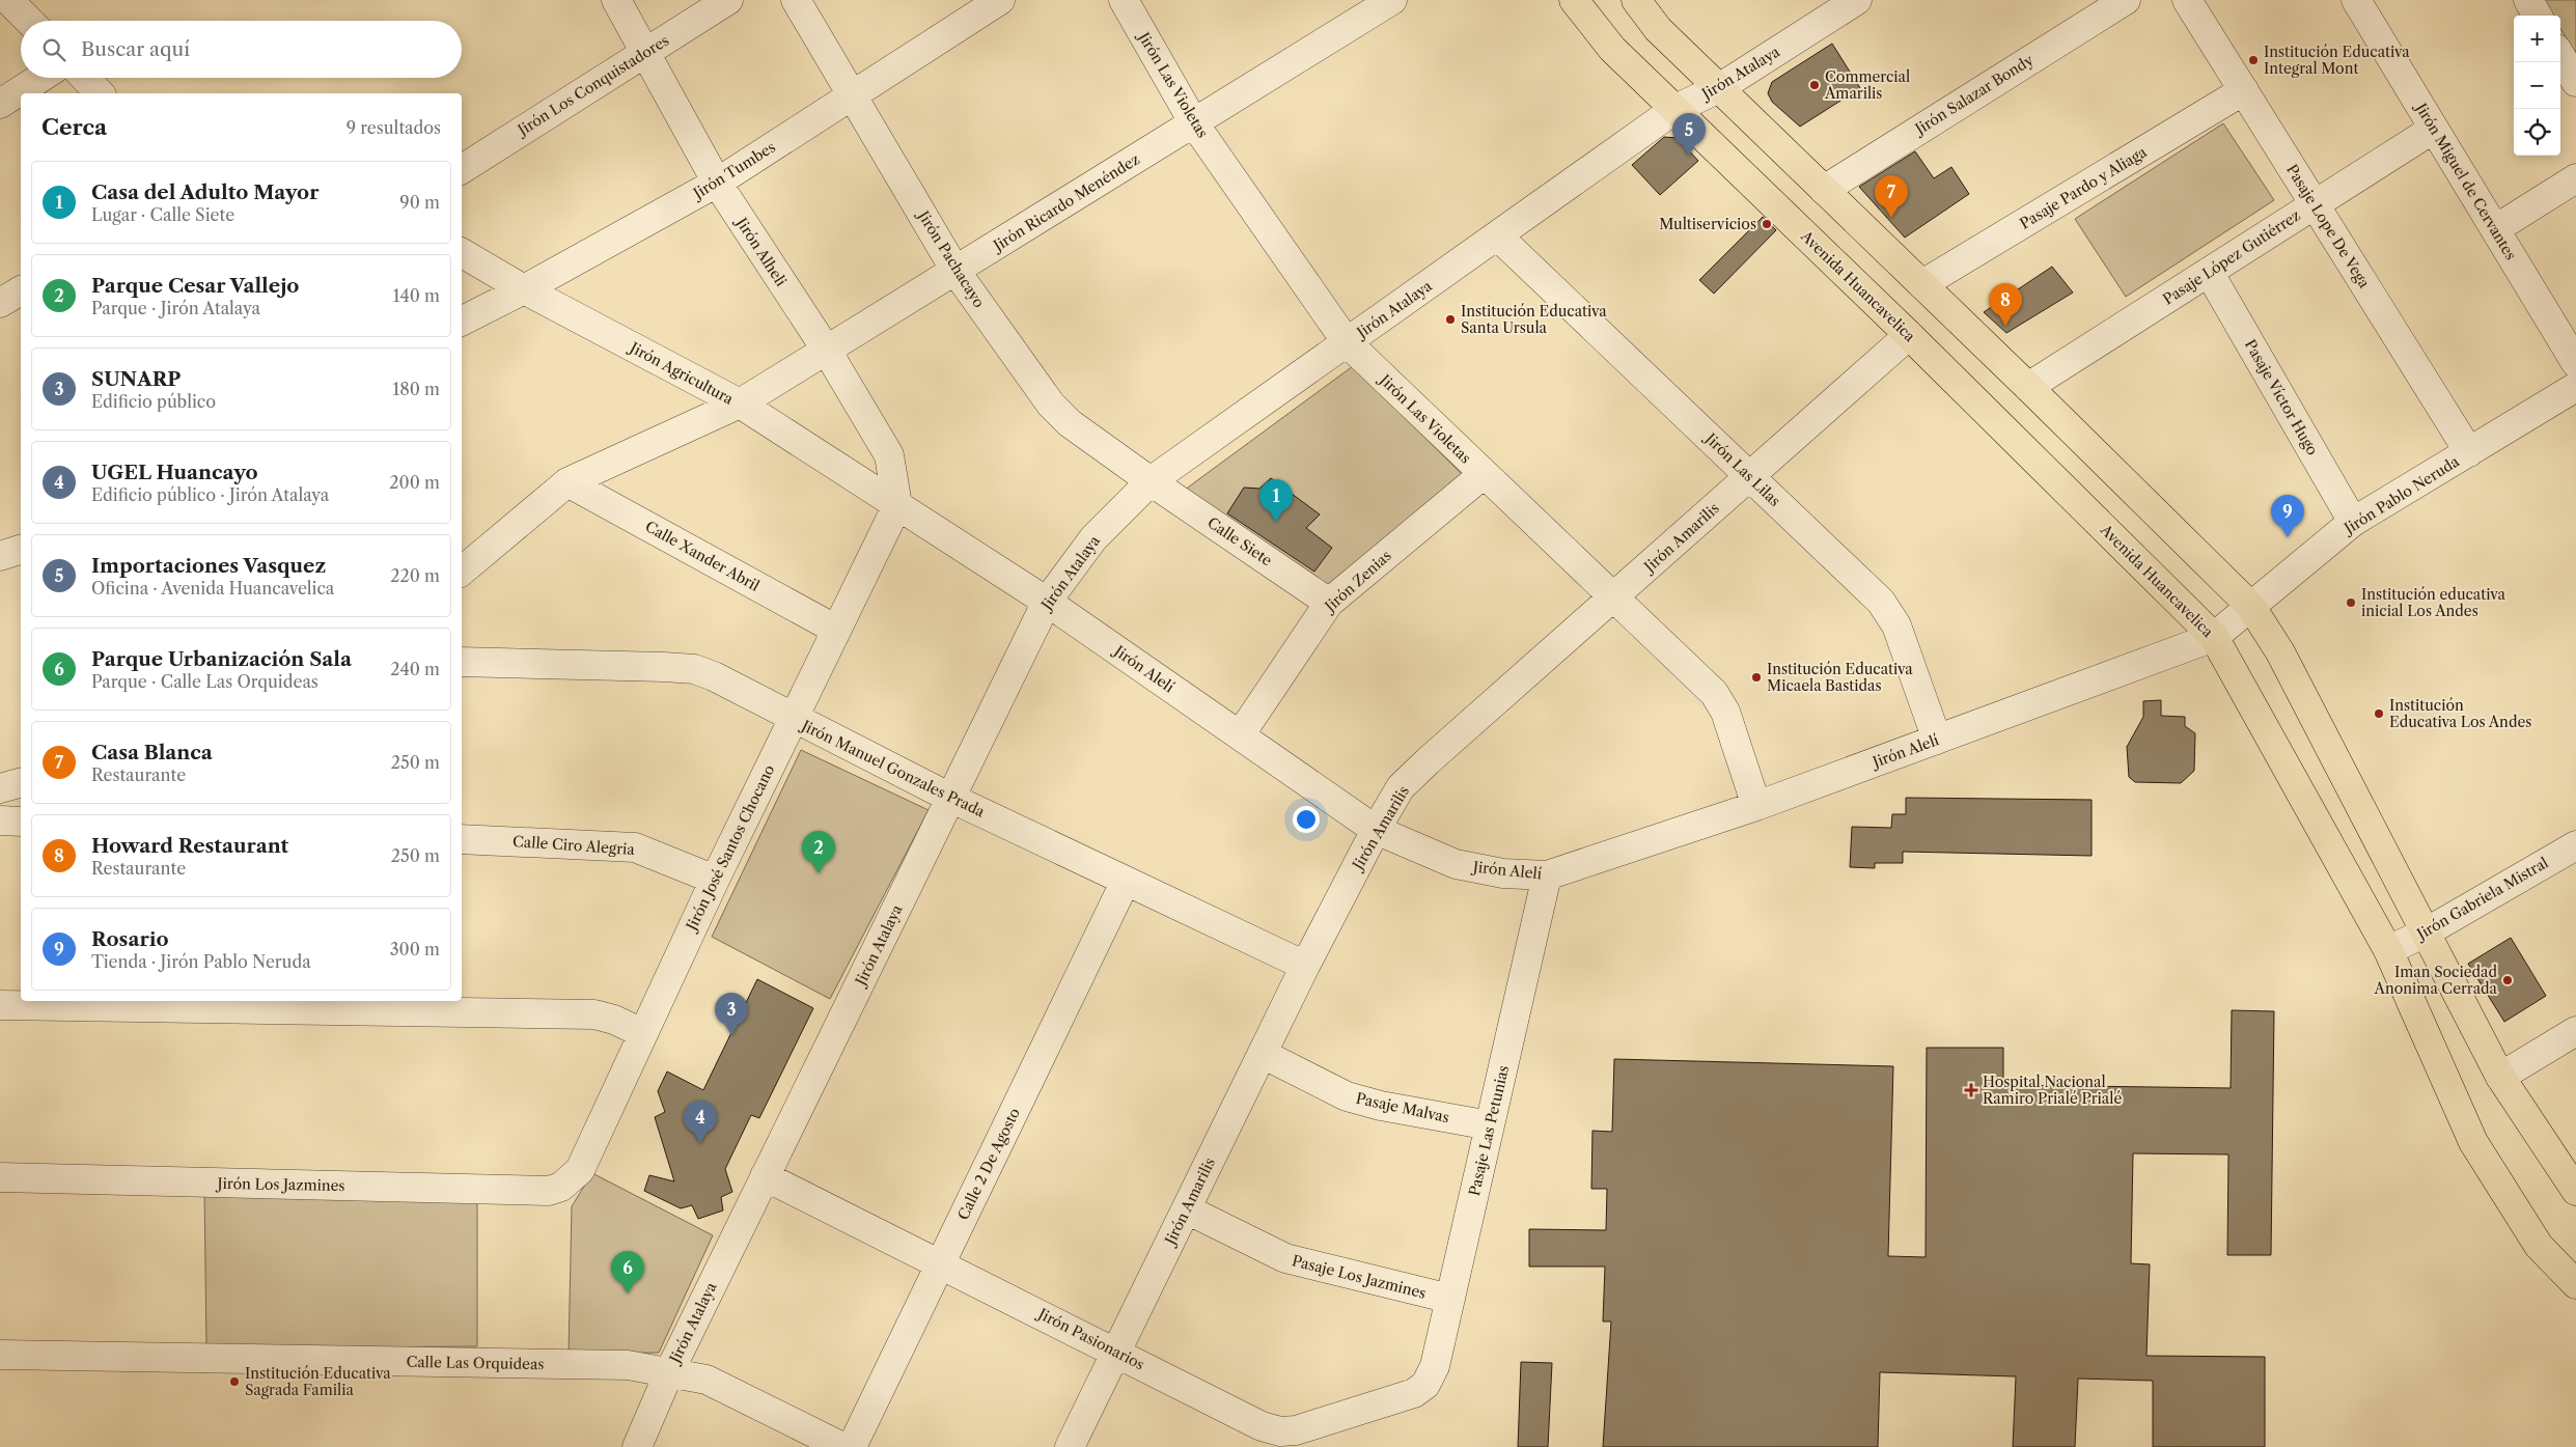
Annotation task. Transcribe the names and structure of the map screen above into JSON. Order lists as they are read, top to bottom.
{
  "streets": {
    "highway": ["Avenida Huancavelica"],
    "street": [
      "Jirón Atalaya",
      "Jirón Los Conquistadores",
      "Jirón Las Violetas",
      "Jirón Salazar Bondy",
      "Jirón Tumbes",
      "Jirón Miguel de Cervantes",
      "Pasaje Pardo y Aliaga",
      "Jirón Ricardo Menéndez",
      "Pasaje Lope De Vega",
      "Jirón Alheli",
      "Pasaje López Gutiérrez",
      "Jirón Pachacayo",
      "Jirón Agricultura",
      "Pasaje Víctor Hugo",
      "Jirón Las Lilas",
      "Jirón Pablo Neruda",
      "Jirón Amarilis",
      "Calle Siete",
      "Calle Xander Abril",
      "Jirón Zenias",
      "Jirón Alelí",
      "Jirón Manuel Gonzales Prada",
      "Calle Ciro Alegria",
      "Jirón José Santos Chocano",
      "Jirón Gabriela Mistral",
      "Pasaje Malvas",
      "Pasaje Las Petunias",
      "Calle 2 De Agosto",
      "Jirón Los Jazmines",
      "Pasaje Los Jazmines",
      "Jirón Pasionarios",
      "Calle Las Orquideas"
    ]
  },
  "crossings": [
    ["Jirón Atalaya", "Jirón Las Violetas"],
    ["Jirón Atalaya", "Jirón Pachacayo"],
    ["Jirón Atalaya", "Avenida Huancavelica"],
    ["Jirón Atalaya", "Jirón Las Lilas"],
    ["Jirón Atalaya", "Calle Siete"],
    ["Jirón Atalaya", "Jirón Alelí"],
    ["Jirón Atalaya", "Jirón Manuel Gonzales Prada"],
    ["Jirón Atalaya", "Jirón Pasionarios"],
    ["Jirón Atalaya", "Calle Las Orquideas"],
    ["Jirón Los Conquistadores", "Jirón Alheli"],
    ["Jirón Las Violetas", "Jirón Ricardo Menéndez"],
    ["Jirón Las Violetas", "Jirón Amarilis"],
    ["Jirón Las Violetas", "Jirón Zenias"],
    ["Jirón Las Violetas", "Jirón Alelí"],
    ["Jirón Tumbes", "Jirón Alheli"],
    ["Jirón Tumbes", "Jirón Pachacayo"],
    ["Jirón Tumbes", "Jirón Agricultura"],
    ["Jirón Miguel de Cervantes", "Pasaje López Gutiérrez"],
    ["Pasaje Pardo y Aliaga", "Pasaje Lope De Vega"],
    ["Jirón Ricardo Menéndez", "Jirón Alheli"],
    ["Jirón Ricardo Menéndez", "Jirón Pachacayo"],
    ["Jirón Ricardo Menéndez", "Jirón Agricultura"],
    ["Jirón Ricardo Menéndez", "Calle Xander Abril"],
    ["Pasaje Lope De Vega", "Pasaje López Gutiérrez"],
    ["Pasaje Lope De Vega", "Jirón Pablo Neruda"],
    ["Jirón Alheli", "Jirón Agricultura"],
    ["Jirón Alheli", "Jirón Alelí"],
    ["Jirón Alheli", "Jirón José Santos Chocano"],
    ["Pasaje López Gutiérrez", "Pasaje Víctor Hugo"],
    ["Jirón Pachacayo", "Calle Siete"],
    ["Avenida Huancavelica", "Jirón Pablo Neruda"],
    ["Avenida Huancavelica", "Jirón Amarilis"],
    ["Avenida Huancavelica", "Jirón Alelí"],
    ["Avenida Huancavelica", "Jirón Gabriela Mistral"],
    ["Jirón Agricultura", "Jirón Alelí"],
    ["Jirón Agricultura", "Jirón José Santos Chocano"],
    ["Pasaje Víctor Hugo", "Jirón Pablo Neruda"],
    ["Jirón Las Lilas", "Jirón Amarilis"],
    ["Jirón Las Lilas", "Jirón Alelí"],
    ["Jirón Pablo Neruda", "Jirón Alelí"],
    ["Jirón Amarilis", "Jirón Alelí"],
    ["Jirón Amarilis", "Jirón Manuel Gonzales Prada"],
    ["Jirón Amarilis", "Pasaje Malvas"],
    ["Jirón Amarilis", "Pasaje Los Jazmines"],
    ["Jirón Amarilis", "Jirón Pasionarios"],
    ["Calle Siete", "Jirón Zenias"],
    ["Calle Xander Abril", "Jirón José Santos Chocano"],
    ["Jirón Zenias", "Jirón Alelí"],
    ["Jirón Alelí", "Jirón José Santos Chocano"],
    ["Jirón Alelí", "Pasaje Las Petunias"],
    ["Jirón Manuel Gonzales Prada", "Jirón José Santos Chocano"],
    ["Jirón Manuel Gonzales Prada", "Calle 2 De Agosto"],
    ["Calle Ciro Alegria", "Jirón José Santos Chocano"],
    ["Jirón José Santos Chocano", "Jirón Los Jazmines"],
    ["Pasaje Malvas", "Pasaje Las Petunias"],
    ["Pasaje Las Petunias", "Pasaje Los Jazmines"],
    ["Pasaje Las Petunias", "Jirón Pasionarios"],
    ["Calle 2 De Agosto", "Jirón Pasionarios"]
  ],
  "places": {
    "other": [
      "Institución Educativa Integral Mont",
      "Commercial Amarilis",
      "Multiservicios",
      "Institución Educativa Santa Ursula",
      "Institución educativa inicial Los Andes",
      "Institución Educativa Micaela Bastidas",
      "Institución Educativa Los Andes",
      "Iman Sociedad Anonima Cerrada",
      "Institución Educativa Sagrada Familia"
    ],
    "health": ["Hospital Nacional Ramiro Prialé Prialé"]
  },
  "page": {
    "map_buttons": ["+", "−"],
    "search": "Buscar aquí",
    "heading": ["Cerca", "9 resultados"],
    "pins": [
      "5",
      "7",
      "8",
      "1",
      "9",
      "2",
      "3",
      "4",
      "6"
    ],
    "list": [
      {
        "mark": "1",
        "name": "Casa del Adulto Mayor",
        "note": "Lugar · Calle Siete",
        "value": "90 m"
      },
      {
        "mark": "2",
        "name": "Parque Cesar Vallejo",
        "note": "Parque · Jirón Atalaya",
        "value": "140 m"
      },
      {
        "mark": "3",
        "name": "SUNARP",
        "note": "Edificio público",
        "value": "180 m"
      },
      {
        "mark": "4",
        "name": "UGEL Huancayo",
        "note": "Edificio público · Jirón Atalaya",
        "value": "200 m"
      },
      {
        "mark": "5",
        "name": "Importaciones Vasquez",
        "note": "Oficina · Avenida Huancavelica",
        "value": "220 m"
      },
      {
        "mark": "6",
        "name": "Parque Urbanización Sala",
        "note": "Parque · Calle Las Orquideas",
        "value": "240 m"
      },
      {
        "mark": "7",
        "name": "Casa Blanca",
        "note": "Restaurante",
        "value": "250 m"
      },
      {
        "mark": "8",
        "name": "Howard Restaurant",
        "note": "Restaurante",
        "value": "250 m"
      },
      {
        "mark": "9",
        "name": "Rosario",
        "note": "Tienda · Jirón Pablo Neruda",
        "value": "300 m"
      }
    ]
  }
}
